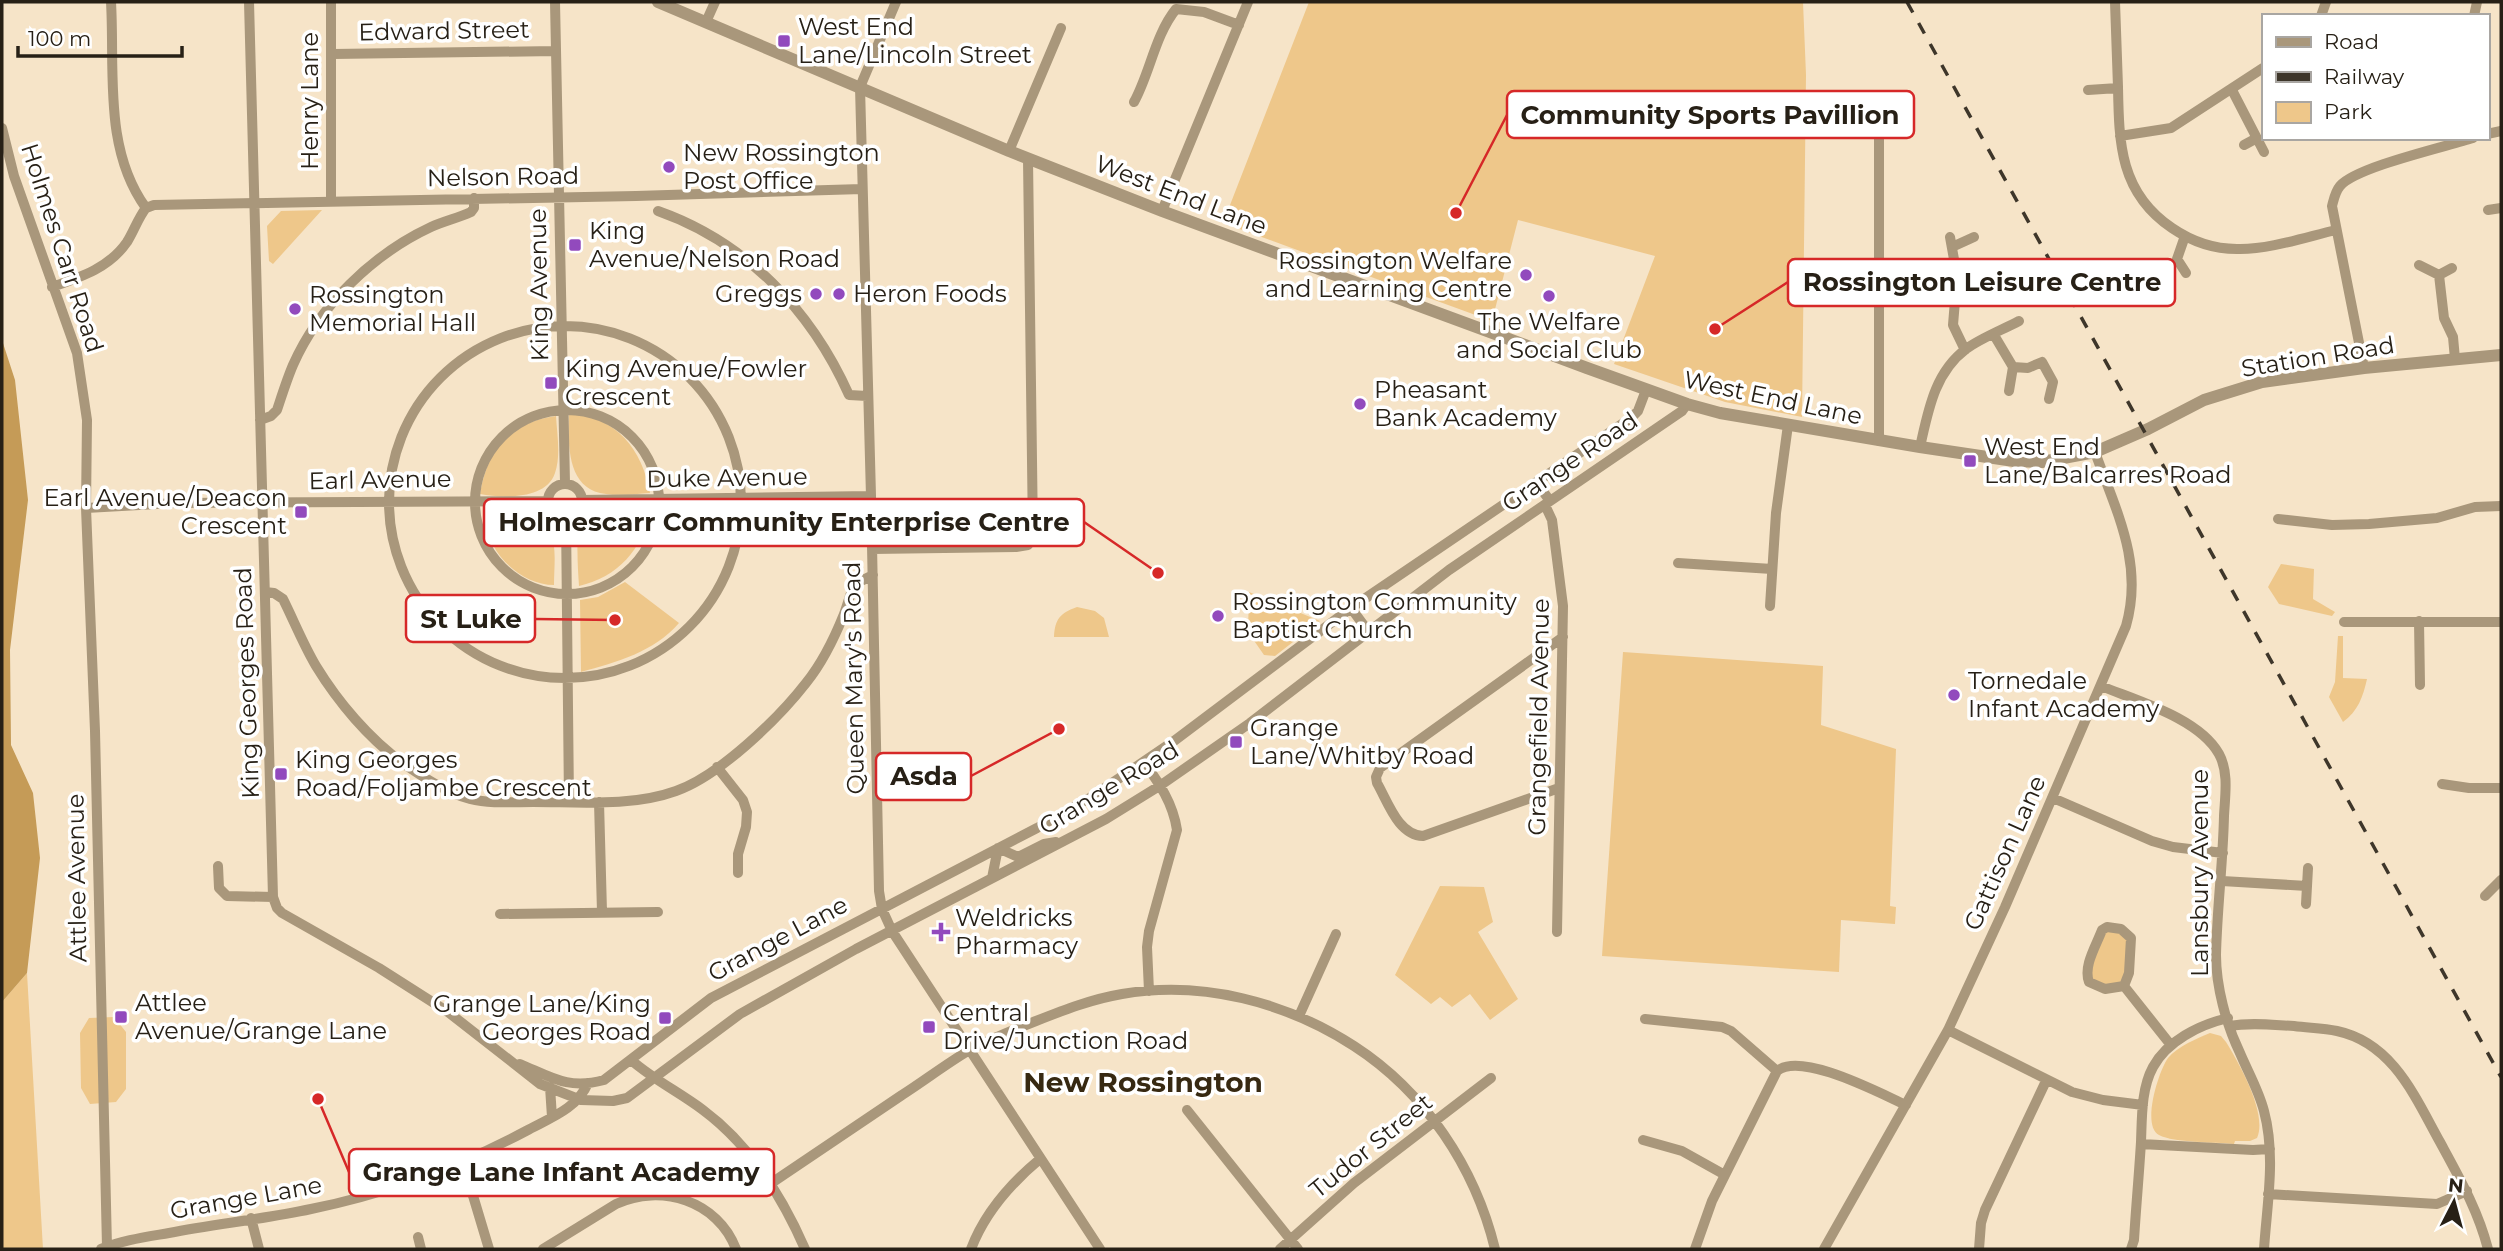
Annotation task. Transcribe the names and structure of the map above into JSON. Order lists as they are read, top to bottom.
{
  "streets": {
    "street": [
      "Edward Street",
      "Henry Lane",
      "Nelson Road",
      "West End Lane",
      "Holmes Carr Road",
      "King Avenue",
      "Station Road",
      "Grange Road",
      "Duke Avenue",
      "Earl Avenue",
      "Queen Mary's Road",
      "King Georges Road",
      "Grangefield Avenue",
      "Gattison Lane",
      "Lansbury Avenue",
      "Attlee Avenue",
      "Grange Lane",
      "Tudor Street"
    ]
  },
  "crossings": [
    ["Edward Street", "Henry Lane"],
    ["Edward Street", "King Avenue"],
    ["Henry Lane", "Nelson Road"],
    ["Nelson Road", "King Avenue"],
    ["Nelson Road", "Queen Mary's Road"],
    ["Nelson Road", "King Georges Road"],
    ["West End Lane", "Station Road"],
    ["West End Lane", "Grange Road"],
    ["West End Lane", "Queen Mary's Road"],
    ["West End Lane", "Gattison Lane"],
    ["West End Lane", "Grange Lane"],
    ["Holmes Carr Road", "Earl Avenue"],
    ["Holmes Carr Road", "Attlee Avenue"],
    ["King Avenue", "Duke Avenue"],
    ["King Avenue", "Earl Avenue"],
    ["Grange Road", "Queen Mary's Road"],
    ["Grange Road", "Grangefield Avenue"],
    ["Grange Road", "Grange Lane"],
    ["Duke Avenue", "Earl Avenue"],
    ["Duke Avenue", "Queen Mary's Road"],
    ["Earl Avenue", "King Georges Road"],
    ["Earl Avenue", "Attlee Avenue"],
    ["Queen Mary's Road", "Grange Lane"],
    ["King Georges Road", "Grange Lane"],
    ["Grangefield Avenue", "Grange Lane"],
    ["Gattison Lane", "Lansbury Avenue"],
    ["Attlee Avenue", "Grange Lane"]
  ],
  "districts": ["New Rossington"],
  "places": {
    "transit": [
      "West End Lane/Lincoln Street",
      "King Avenue/Nelson Road",
      "King Avenue/Fowler Crescent",
      "West End Lane/Balcarres Road",
      "Earl Avenue/Deacon Crescent",
      "Grange Lane/Whitby Road",
      "King Georges Road/Foljambe Crescent",
      "Attlee Avenue/Grange Lane",
      "Grange Lane/King Georges Road",
      "Central Drive/Junction Road"
    ],
    "other": [
      "New Rossington Post Office",
      "Community Sports Pavillion",
      "Rossington Welfare and Learning Centre",
      "Greggs",
      "Heron Foods",
      "The Welfare and Social Club",
      "Rossington Memorial Hall",
      "Rossington Leisure Centre",
      "Pheasant Bank Academy",
      "Holmescarr Community Enterprise Centre",
      "Rossington Community Baptist Church",
      "St Luke",
      "Tornedale Infant Academy",
      "Asda",
      "Grange Lane Infant Academy"
    ],
    "health": ["Weldricks Pharmacy"]
  },
  "legend": ["Road", "Railway", "Park"],
  "scale_bar": "100 m",
  "north": "top"
}
